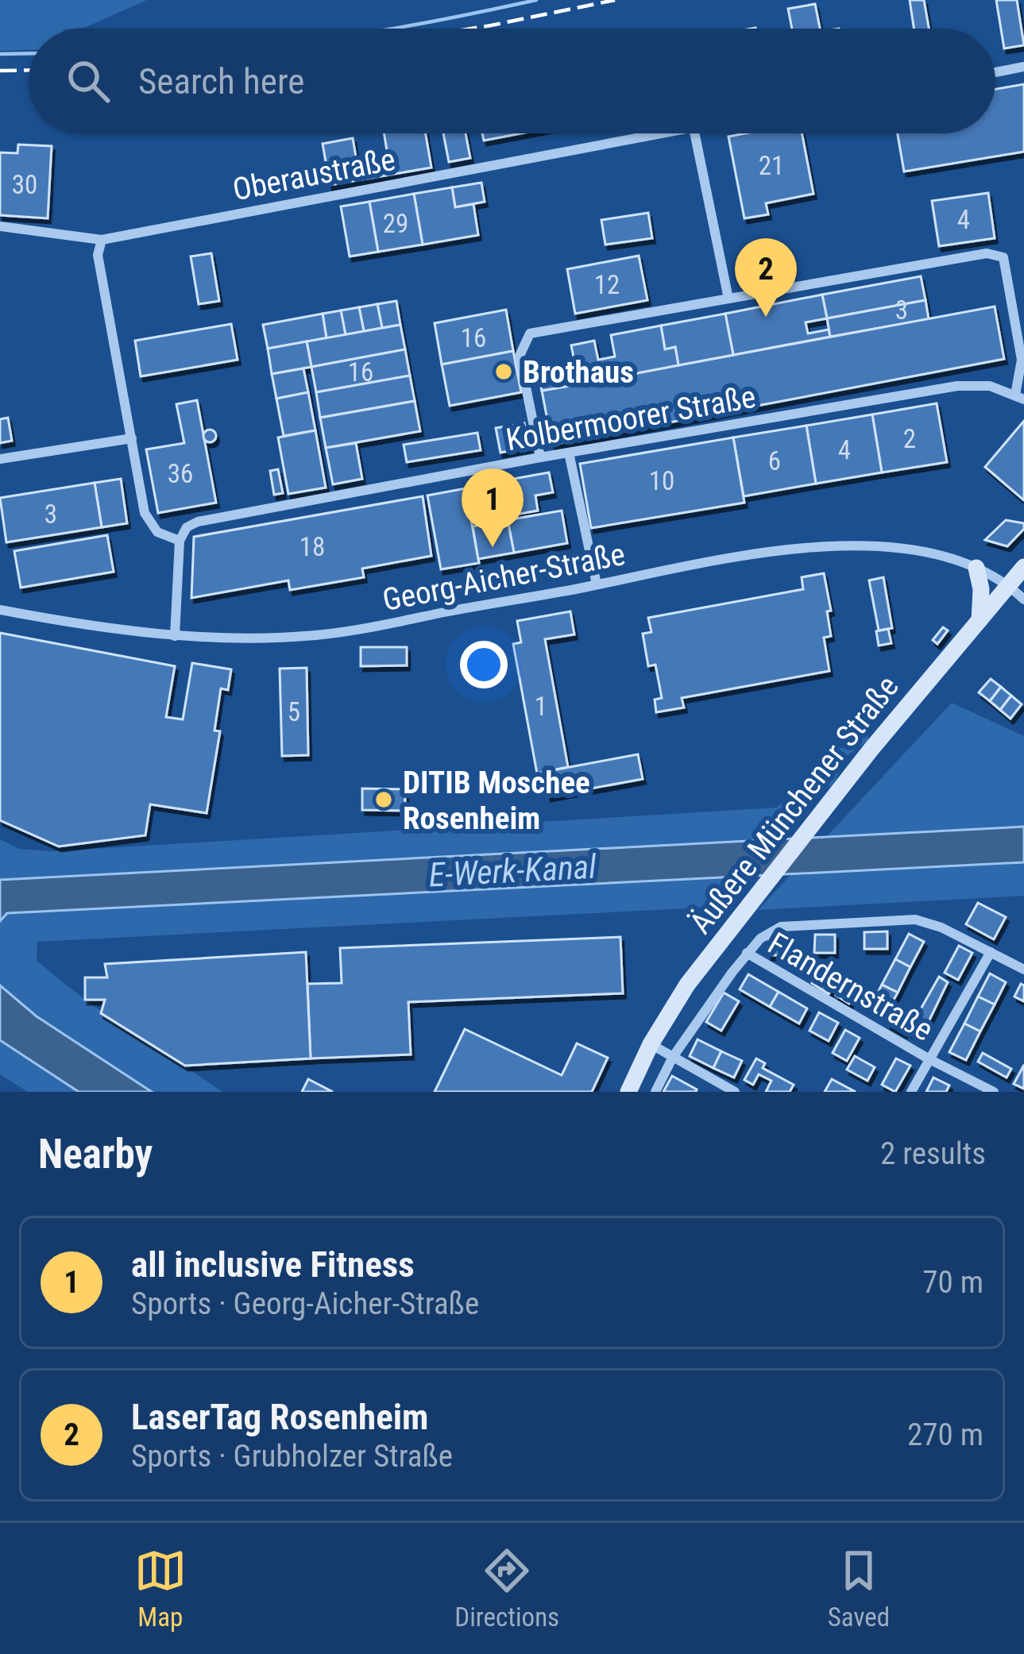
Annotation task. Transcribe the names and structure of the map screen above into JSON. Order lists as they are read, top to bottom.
{
  "streets": {
    "main road": ["Äußere Münchener Straße"],
    "street": [
      "Oberaustraße",
      "Kolbermoorer Straße",
      "Georg-Aicher-Straße",
      "Flandernstraße"
    ]
  },
  "crossings": [
    ["Georg-Aicher-Straße", "Äußere Münchener Straße"]
  ],
  "water": ["E-Werk-Kanal"],
  "places": ["Brothaus", "DITIB Moschee Rosenheim"],
  "house_numbers": [
    "21",
    "30",
    "4",
    "29",
    "12",
    "3",
    "16",
    "16",
    "2",
    "4",
    "6",
    "36",
    "10",
    "3",
    "18",
    "1",
    "5"
  ],
  "page": {
    "search": "Search here",
    "pins": ["2", "1"],
    "heading": ["Nearby", "2 results"],
    "list": [
      {
        "mark": "1",
        "name": "all inclusive Fitness",
        "note": "Sports · Georg-Aicher-Straße",
        "value": "70 m"
      },
      {
        "mark": "2",
        "name": "LaserTag Rosenheim",
        "note": "Sports · Grubholzer Straße",
        "value": "270 m"
      }
    ],
    "nav": ["Map", "Directions", "Saved"]
  }
}
